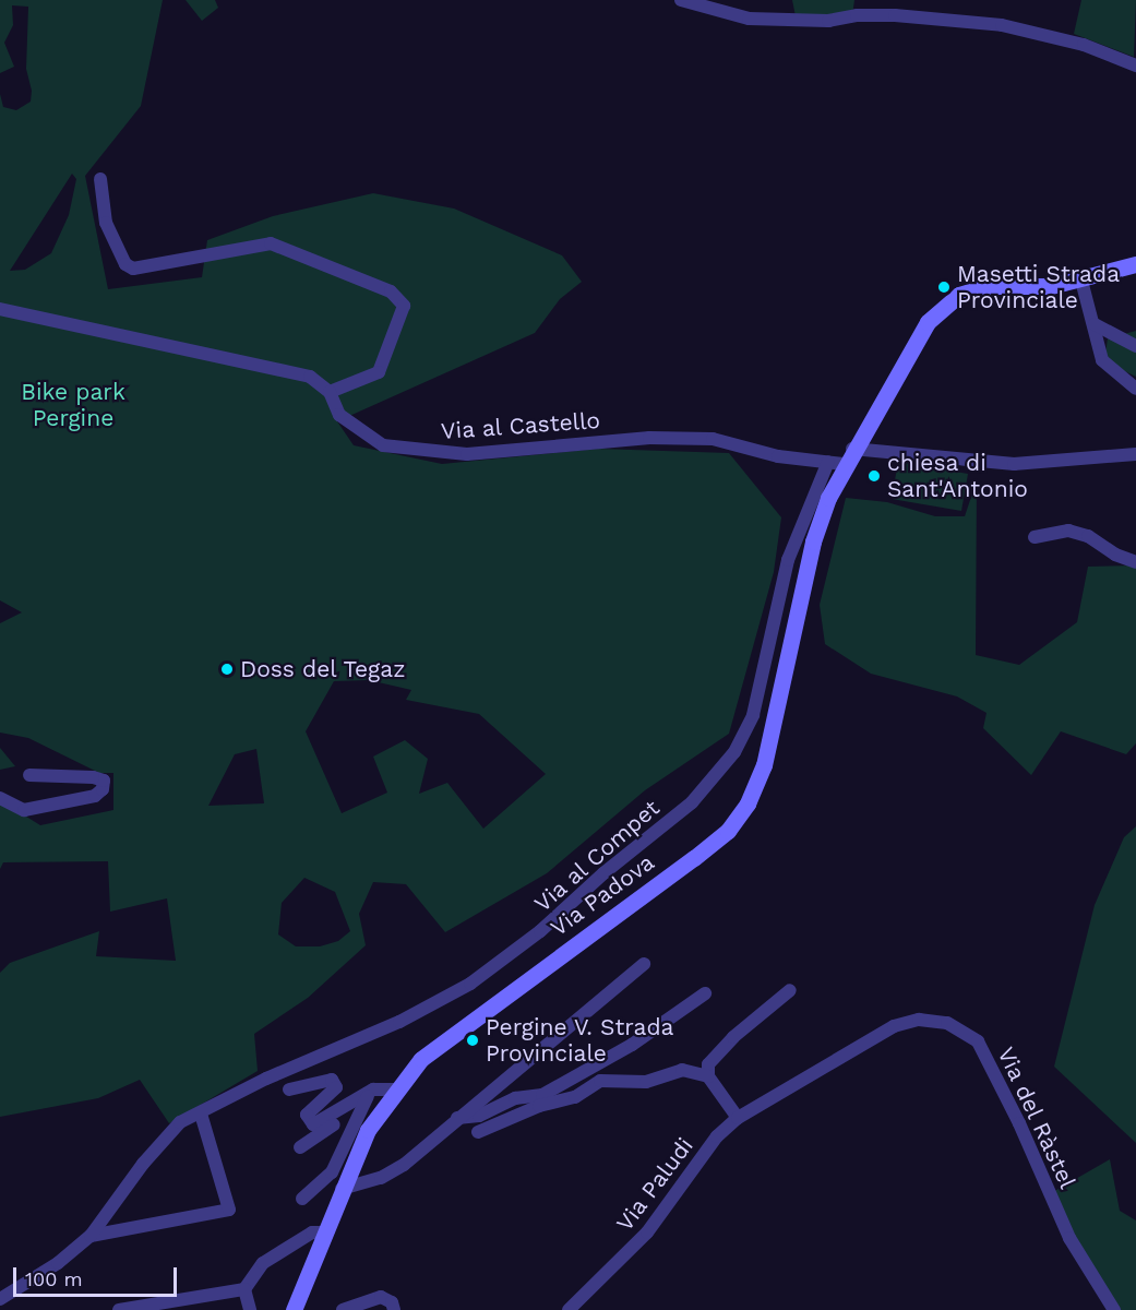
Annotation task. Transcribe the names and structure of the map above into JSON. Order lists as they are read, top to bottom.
{
  "streets": {
    "main road": ["Via Padova"],
    "street": [
      "Via al Castello",
      "Via al Compet",
      "Via del Ràstel",
      "Via Paludi"
    ]
  },
  "crossings": [
    ["Via al Castello", "Via al Compet"],
    ["Via al Castello", "Via Padova"],
    ["Via al Compet", "Via Padova"],
    ["Via del Ràstel", "Via Paludi"]
  ],
  "parks": ["Bike park Pergine"],
  "places": [
    "Masetti Strada Provinciale",
    "chiesa di Sant'Antonio",
    "Doss del Tegaz",
    "Pergine V. Strada Provinciale"
  ],
  "scale_bar": "100 m"
}
